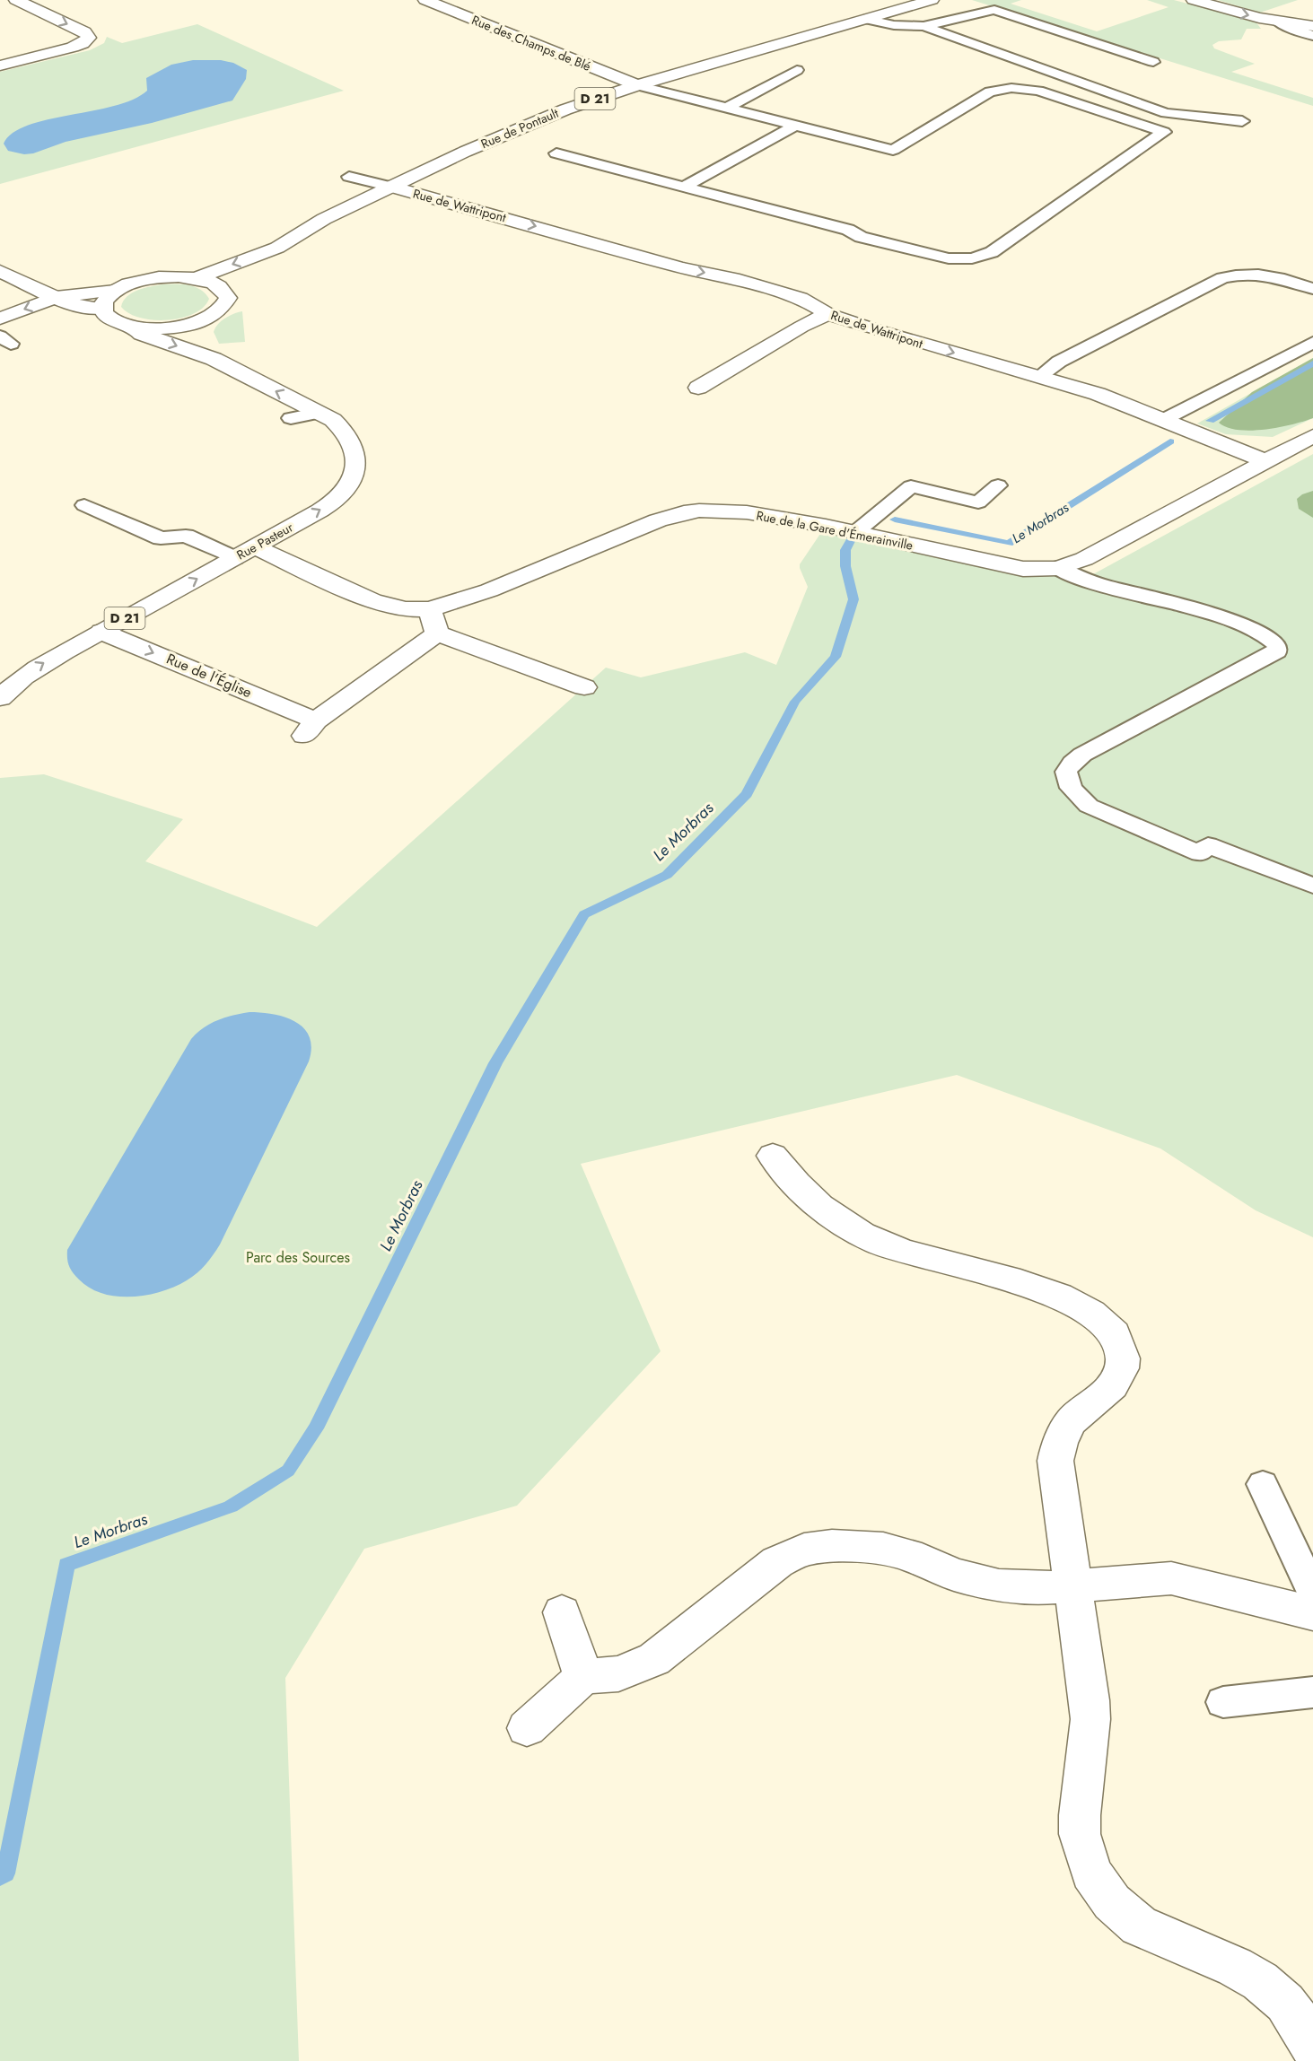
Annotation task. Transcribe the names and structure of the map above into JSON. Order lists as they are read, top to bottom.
{
  "streets": {
    "street": [
      "Rue des Champs de Blé",
      "D 21",
      "Rue de Pontault",
      "Rue de Wattripont",
      "Rue de la Gare d'Émerainville",
      "Rue Pasteur",
      "Rue de l'Église"
    ]
  },
  "crossings": [
    ["Rue des Champs de Blé", "Rue de Pontault"],
    ["Rue de Pontault", "Rue de Wattripont"],
    ["Rue de Wattripont", "Rue de la Gare d'Émerainville"],
    ["Rue de la Gare d'Émerainville", "Rue Pasteur"],
    ["Rue Pasteur", "Rue de l'Église"]
  ],
  "one_way": ["Rue de Wattripont", "Rue de l'Église"],
  "water": ["Le Morbras"],
  "parks": ["Parc des Sources"]
}
